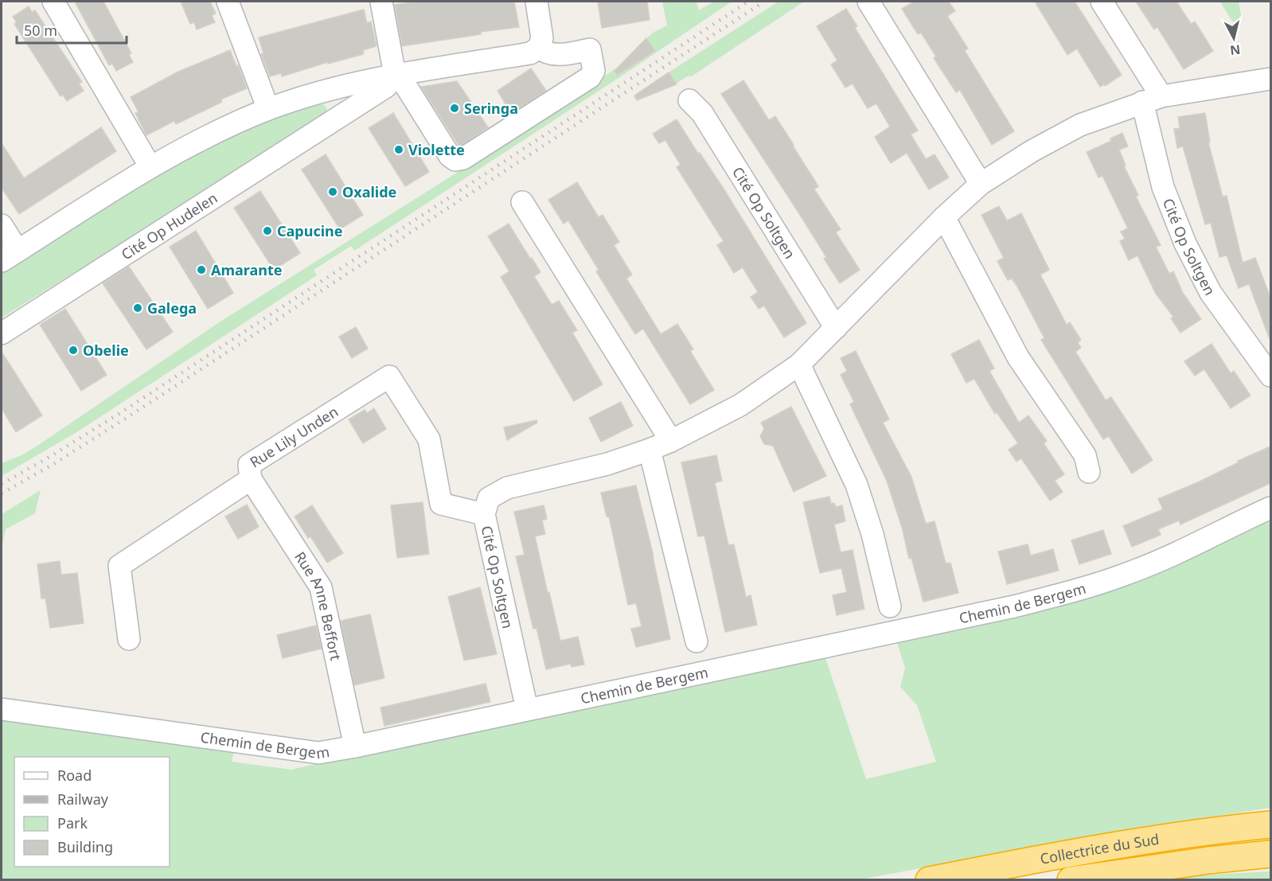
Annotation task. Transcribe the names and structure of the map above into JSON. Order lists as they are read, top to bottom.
{
  "streets": {
    "highway": ["Collectrice du Sud"],
    "street": [
      "Cité Op Soltgen",
      "Cité Op Hudelen",
      "Rue Lily Unden",
      "Chemin de Bergem",
      "Rue Anne Beffort"
    ]
  },
  "crossings": [
    ["Cité Op Soltgen", "Rue Lily Unden"],
    ["Cité Op Soltgen", "Chemin de Bergem"],
    ["Rue Lily Unden", "Rue Anne Beffort"],
    ["Chemin de Bergem", "Rue Anne Beffort"]
  ],
  "places": [
    "Seringa",
    "Violette",
    "Oxalide",
    "Capucine",
    "Amarante",
    "Galega",
    "Obelie"
  ],
  "legend": [
    "Road",
    "Railway",
    "Park",
    "Building"
  ],
  "scale_bar": "50 m",
  "north": "bottom"
}
